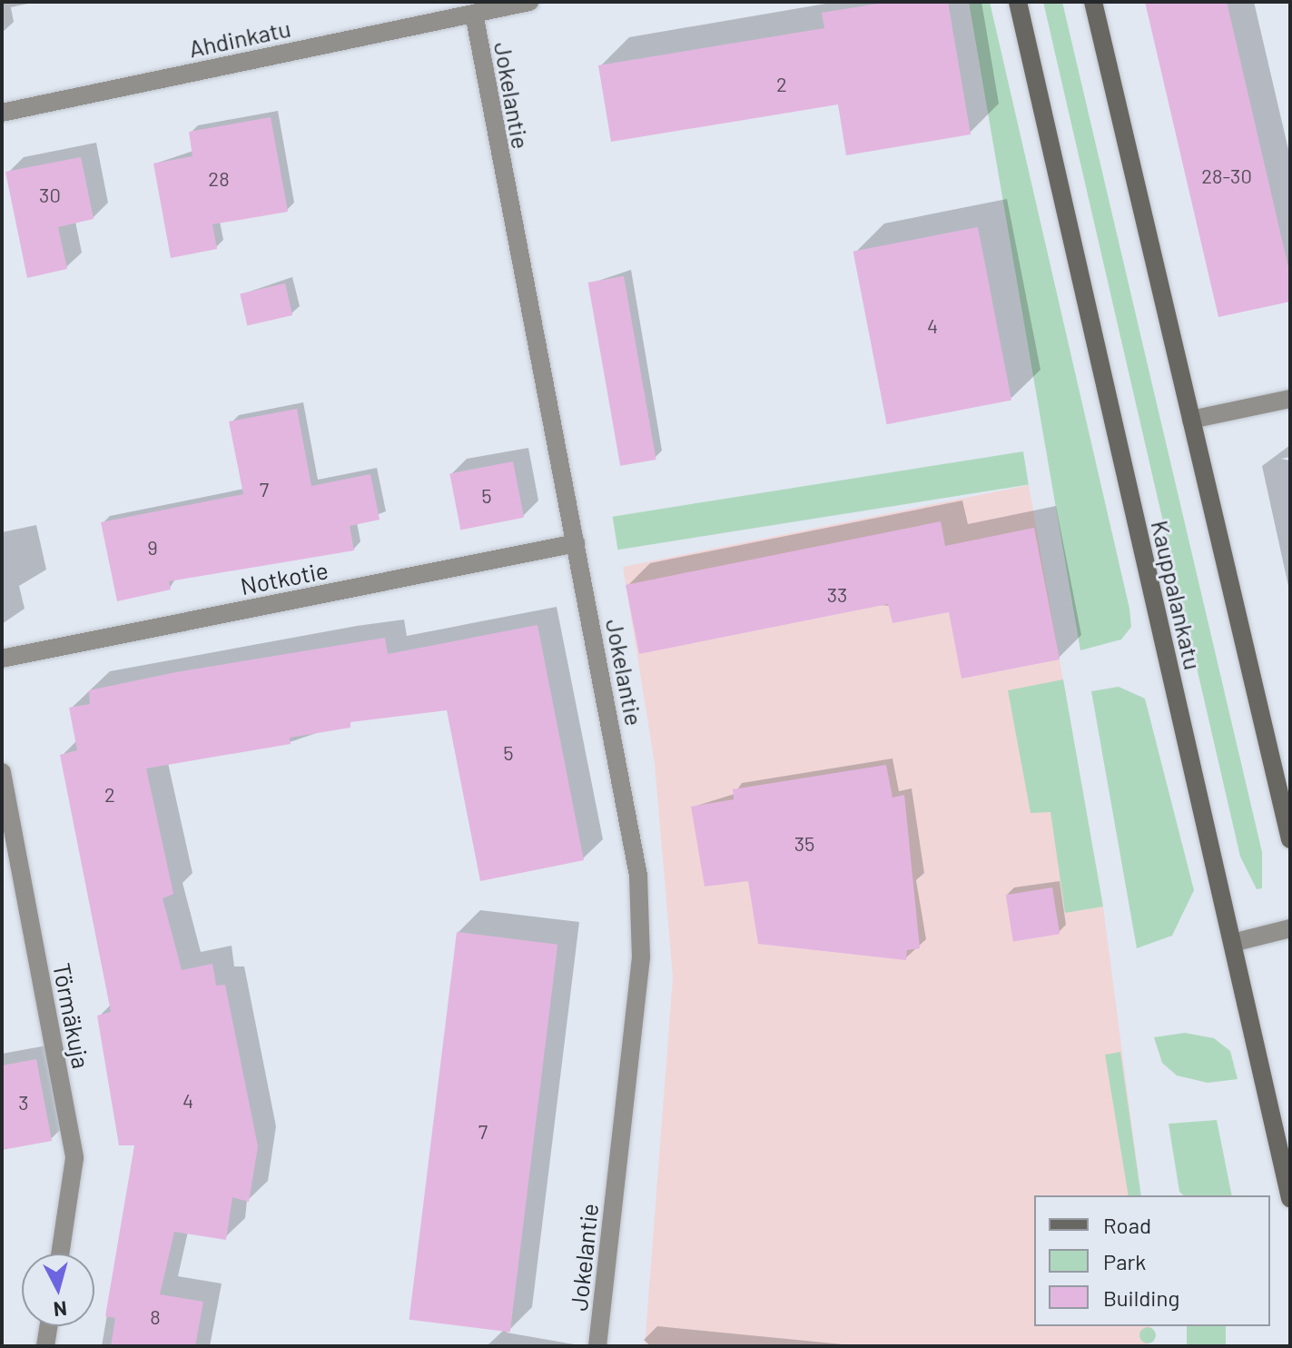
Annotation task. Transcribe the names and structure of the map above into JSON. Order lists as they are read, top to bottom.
{
  "streets": {
    "main road": ["Kauppalankatu"],
    "street": [
      "Ahdinkatu",
      "Jokelantie",
      "Notkotie",
      "Törmäkuja"
    ]
  },
  "crossings": [
    ["Ahdinkatu", "Jokelantie"],
    ["Jokelantie", "Notkotie"]
  ],
  "house_numbers": [
    "2",
    "28-30",
    "28",
    "30",
    "4",
    "7",
    "5",
    "9",
    "33",
    "5",
    "2",
    "35",
    "4",
    "3",
    "7",
    "8"
  ],
  "legend": ["Road", "Park", "Building"],
  "north": "bottom"
}
